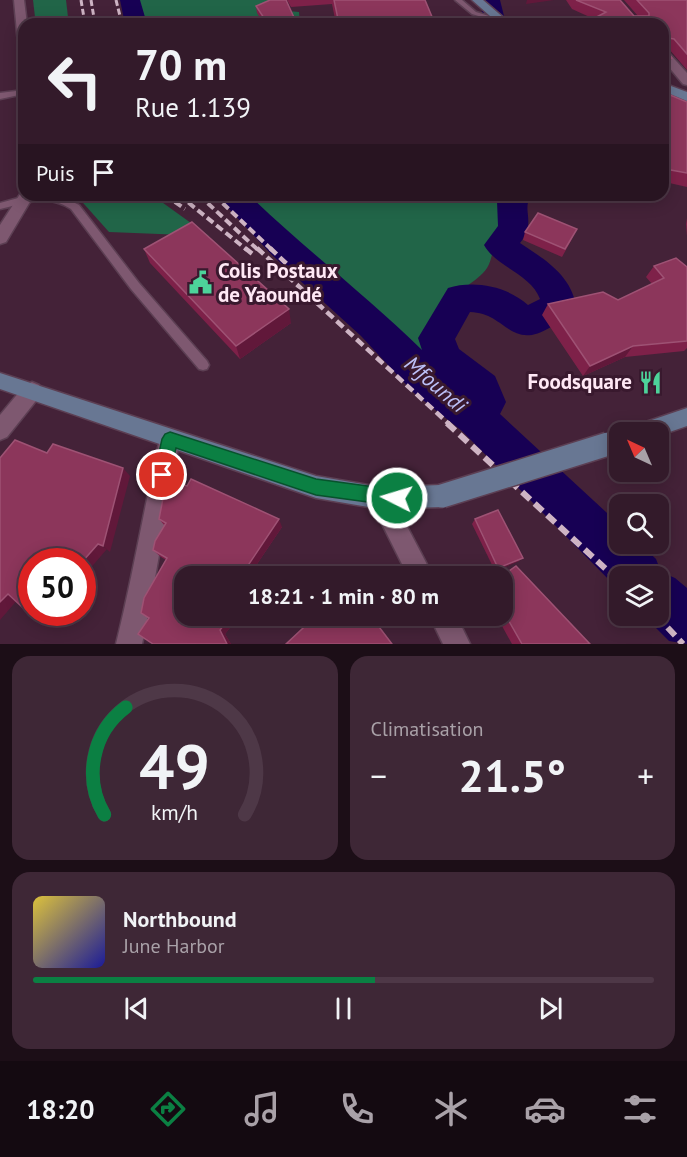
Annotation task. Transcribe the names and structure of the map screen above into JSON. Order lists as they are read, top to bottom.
{
  "water": ["Mfoundi"],
  "places": {
    "public building": ["Colis Postaux de Yaoundé"],
    "restaurant": ["Foodsquare"]
  },
  "north": "top left",
  "page": {
    "turn": ["70 m", "Rue 1.139"],
    "then": "Puis",
    "limit": "50",
    "trip": "18:21 · 1 min · 80 m",
    "tile": "Climatisation",
    "heat": ["−", "21.5°", "+"],
    "song": ["Northbound", "June Harbor"],
    "tabs": "18:20",
    "gauge": ["49", "km/h"]
  }
}
